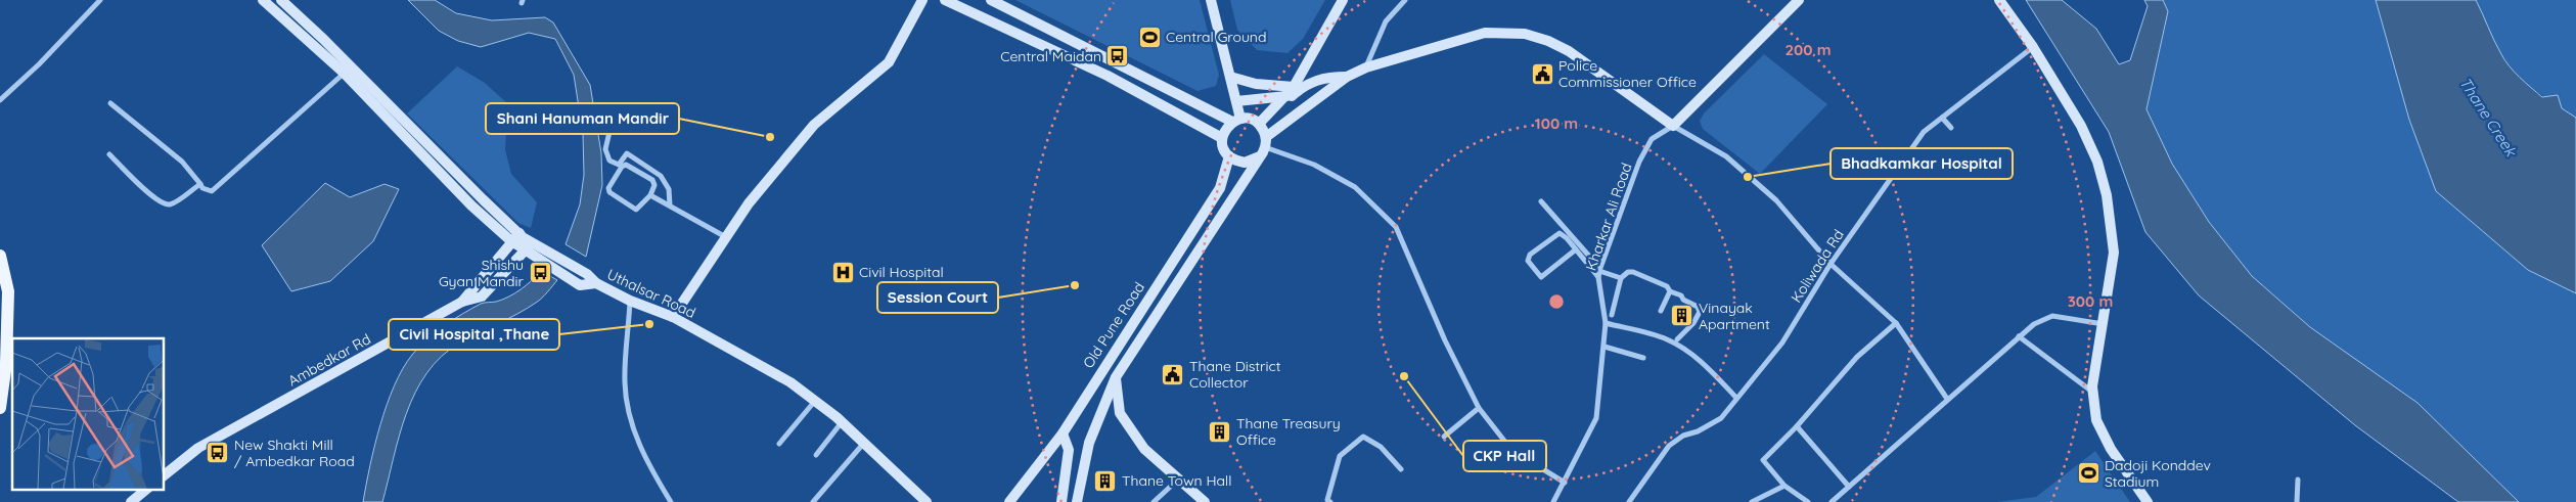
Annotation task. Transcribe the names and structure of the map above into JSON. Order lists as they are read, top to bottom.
{
  "streets": {
    "main road": ["Uthalsar Road", "Old Pune Road", "Ambedkar Rd"],
    "street": ["Kharkar Ali Road", "Koliwada Rd"]
  },
  "crossings": [
    ["Uthalsar Road", "Ambedkar Rd"]
  ],
  "water": ["Thane Creek"],
  "places": {
    "sports": ["Central Ground", "Dadoji Konddev Stadium"],
    "bus stop": ["Central Maidan", "Shishu Gyan Mandir", "New Shakti Mill / Ambedkar Road"],
    "public building": ["Police Commissioner Office", "Thane District Collector"],
    "other": [
      "Shani Hanuman Mandir",
      "Bhadkamkar Hospital",
      "Session Court",
      "Civil Hospital ,Thane",
      "CKP Hall"
    ],
    "hospital": ["Civil Hospital"],
    "building": ["Vinayak Apartment", "Thane Treasury Office", "Thane Town Hall"]
  },
  "rings": ["200 m", "100 m", "300 m"]
}
